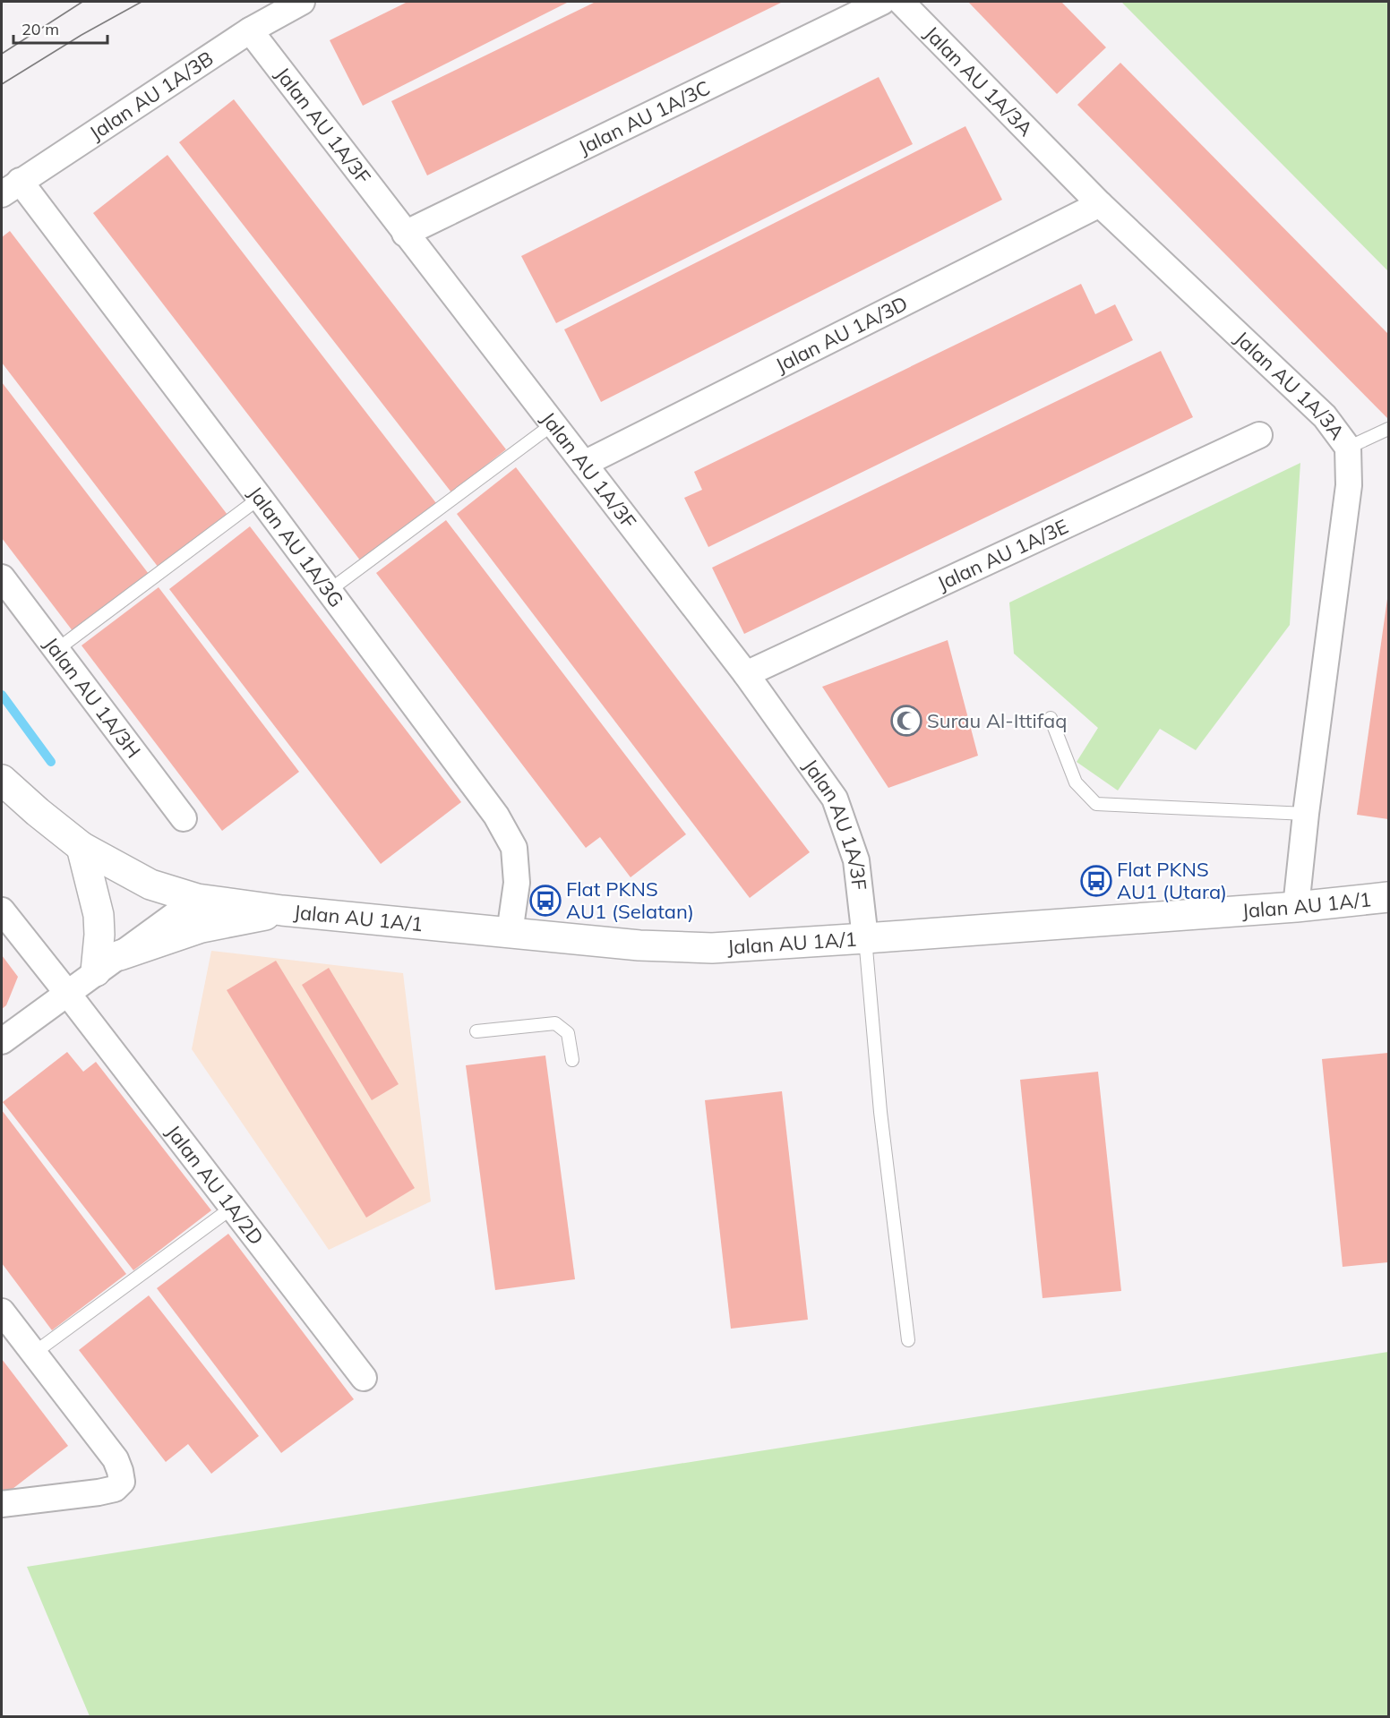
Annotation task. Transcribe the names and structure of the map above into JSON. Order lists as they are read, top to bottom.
{
  "streets": {
    "street": [
      "Jalan AU 1A/3A",
      "Jalan AU 1A/3B",
      "Jalan AU 1A/3C",
      "Jalan AU 1A/3F",
      "Jalan AU 1A/3D",
      "Jalan AU 1A/3G",
      "Jalan AU 1A/3E",
      "Jalan AU 1A/3H",
      "Jalan AU 1A/1",
      "Jalan AU 1A/2D"
    ]
  },
  "crossings": [
    ["Jalan AU 1A/3A", "Jalan AU 1A/3D"],
    ["Jalan AU 1A/3A", "Jalan AU 1A/1"],
    ["Jalan AU 1A/3B", "Jalan AU 1A/3F"],
    ["Jalan AU 1A/3B", "Jalan AU 1A/3G"],
    ["Jalan AU 1A/3C", "Jalan AU 1A/3F"],
    ["Jalan AU 1A/3F", "Jalan AU 1A/3D"],
    ["Jalan AU 1A/3F", "Jalan AU 1A/3E"],
    ["Jalan AU 1A/3F", "Jalan AU 1A/1"],
    ["Jalan AU 1A/3G", "Jalan AU 1A/1"]
  ],
  "places": {
    "mosque": ["Surau Al-Ittifaq"],
    "bus stop": ["Flat PKNS AU1 (Utara)", "Flat PKNS AU1 (Selatan)"]
  },
  "scale_bar": "20 m"
}
